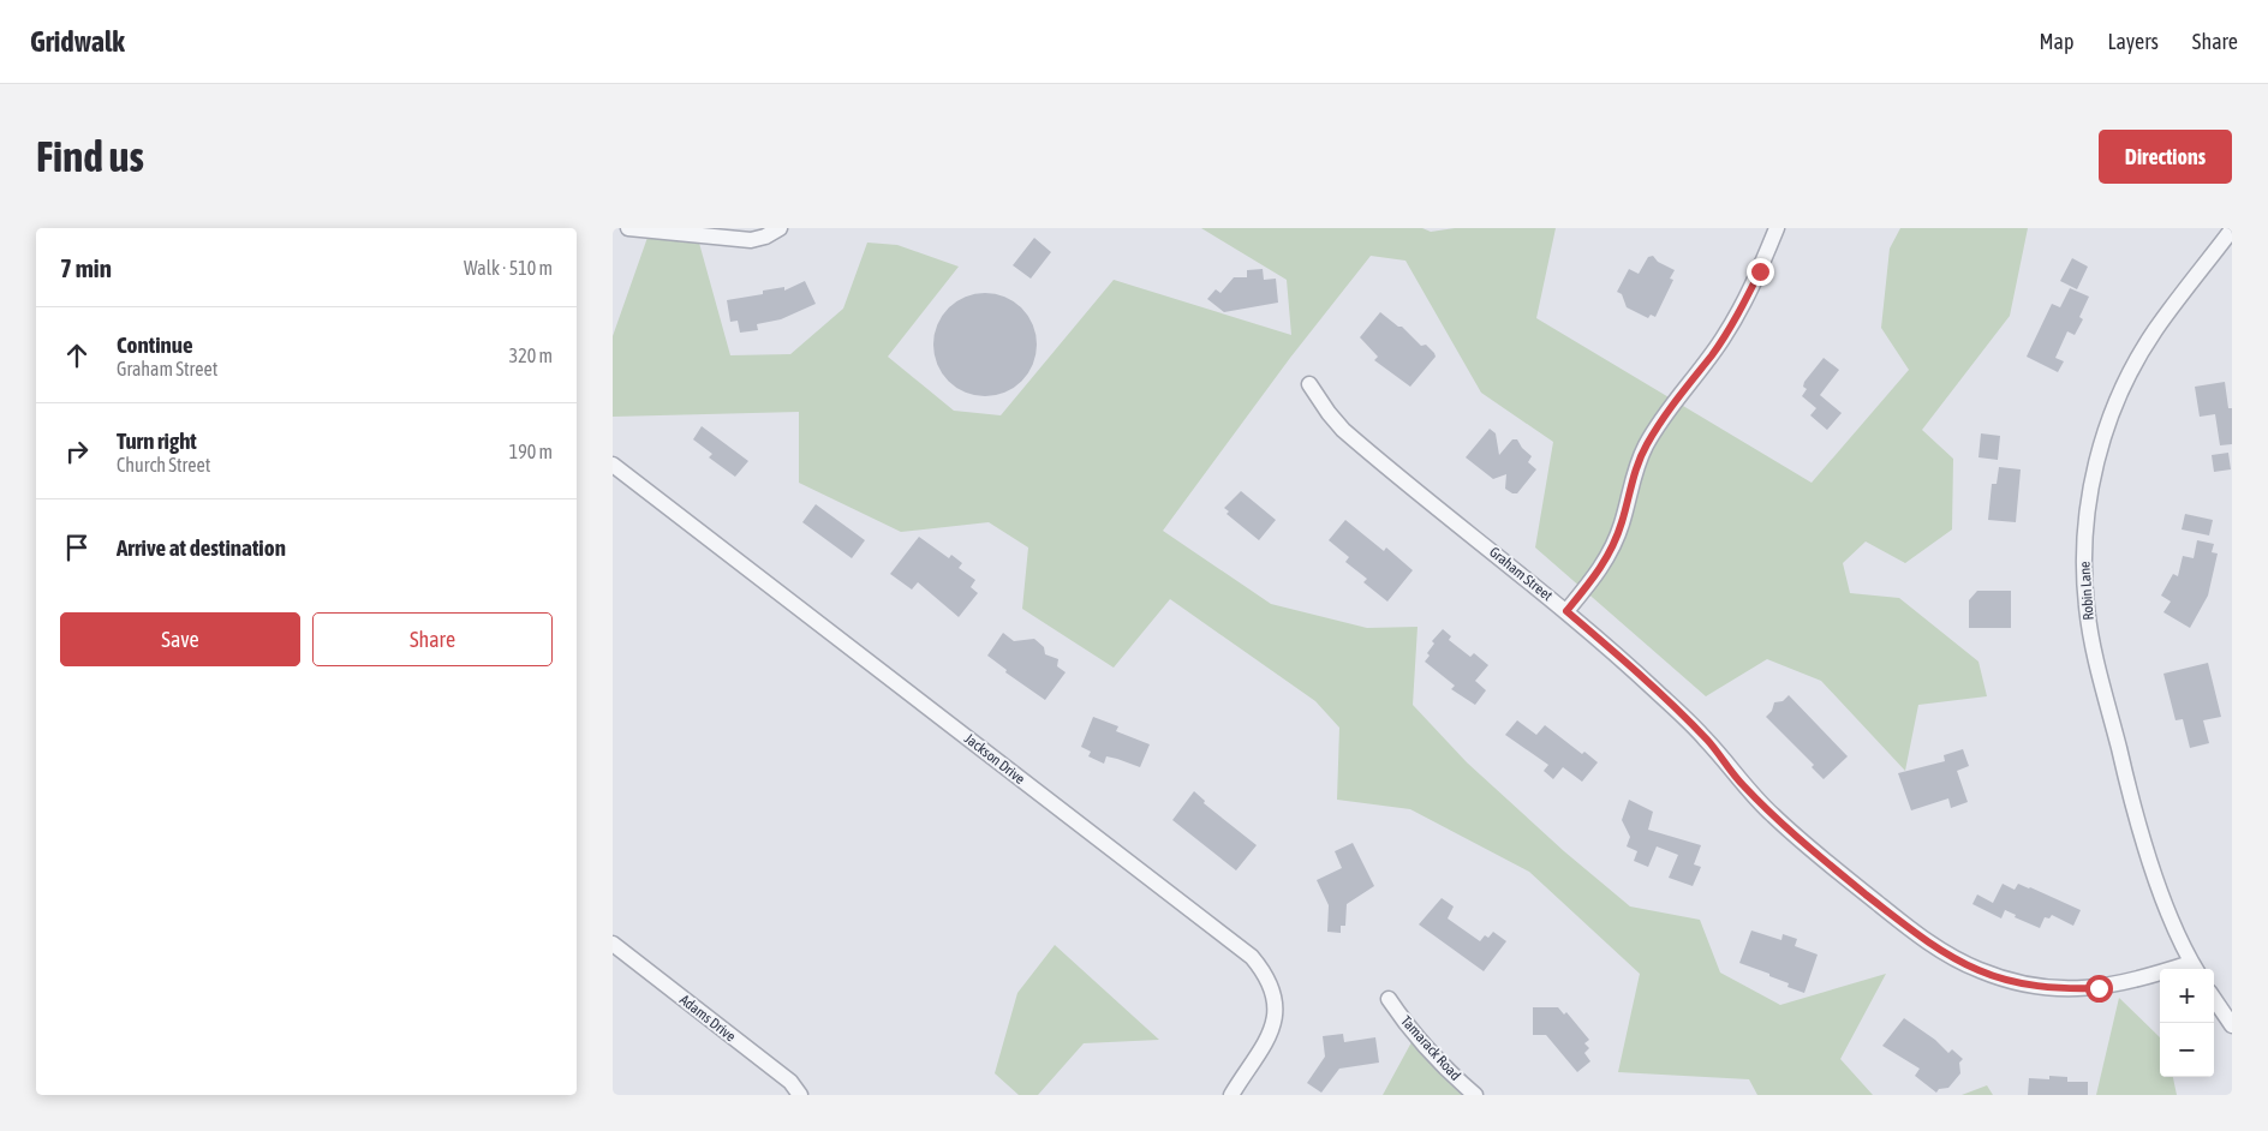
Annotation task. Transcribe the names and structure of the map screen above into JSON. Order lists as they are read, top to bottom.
{
  "streets": {
    "street": [
      "Graham Street",
      "Robin Lane",
      "Jackson Drive",
      "Adams Drive",
      "Tamarack Road"
    ]
  },
  "crossings": [
    ["Graham Street", "Robin Lane"]
  ],
  "page": {
    "header": "Gridwalk",
    "nav": ["Map", "Layers", "Share"],
    "buttons": [
      "Directions",
      ["Save", "Share"]
    ],
    "title": "Find us",
    "heading": ["7 min", "Walk · 510 m"],
    "list": [
      ["Continue", "Graham Street", "320 m"],
      ["Turn right", "Church Street", "190 m"],
      "Arrive at destination"
    ],
    "map_buttons": ["+", "−"]
  }
}
